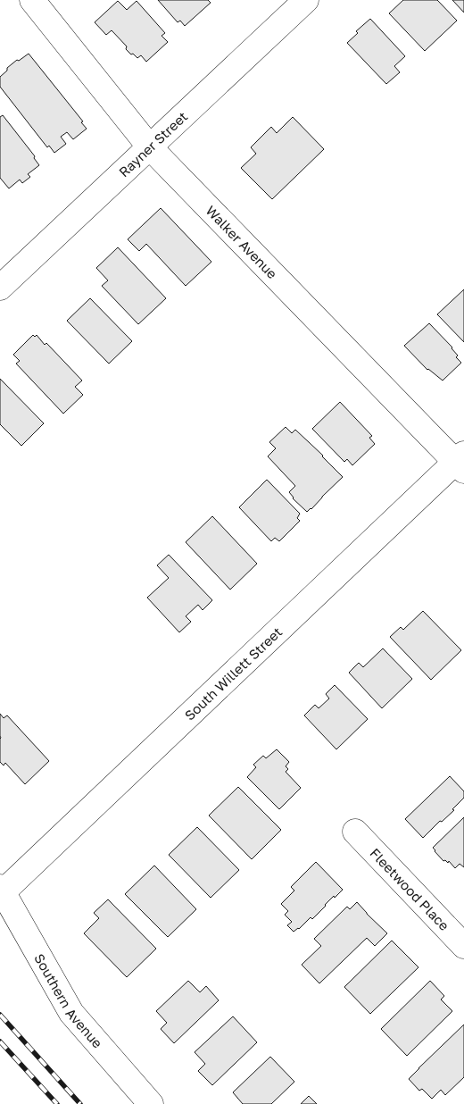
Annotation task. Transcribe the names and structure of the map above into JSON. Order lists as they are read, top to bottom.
{
  "streets": {
    "street": [
      "Rayner Street",
      "Walker Avenue",
      "South Willett Street",
      "Fleetwood Place",
      "Southern Avenue"
    ]
  },
  "crossings": [
    ["Rayner Street", "Walker Avenue"],
    ["Walker Avenue", "South Willett Street"],
    ["South Willett Street", "Southern Avenue"]
  ]
}
